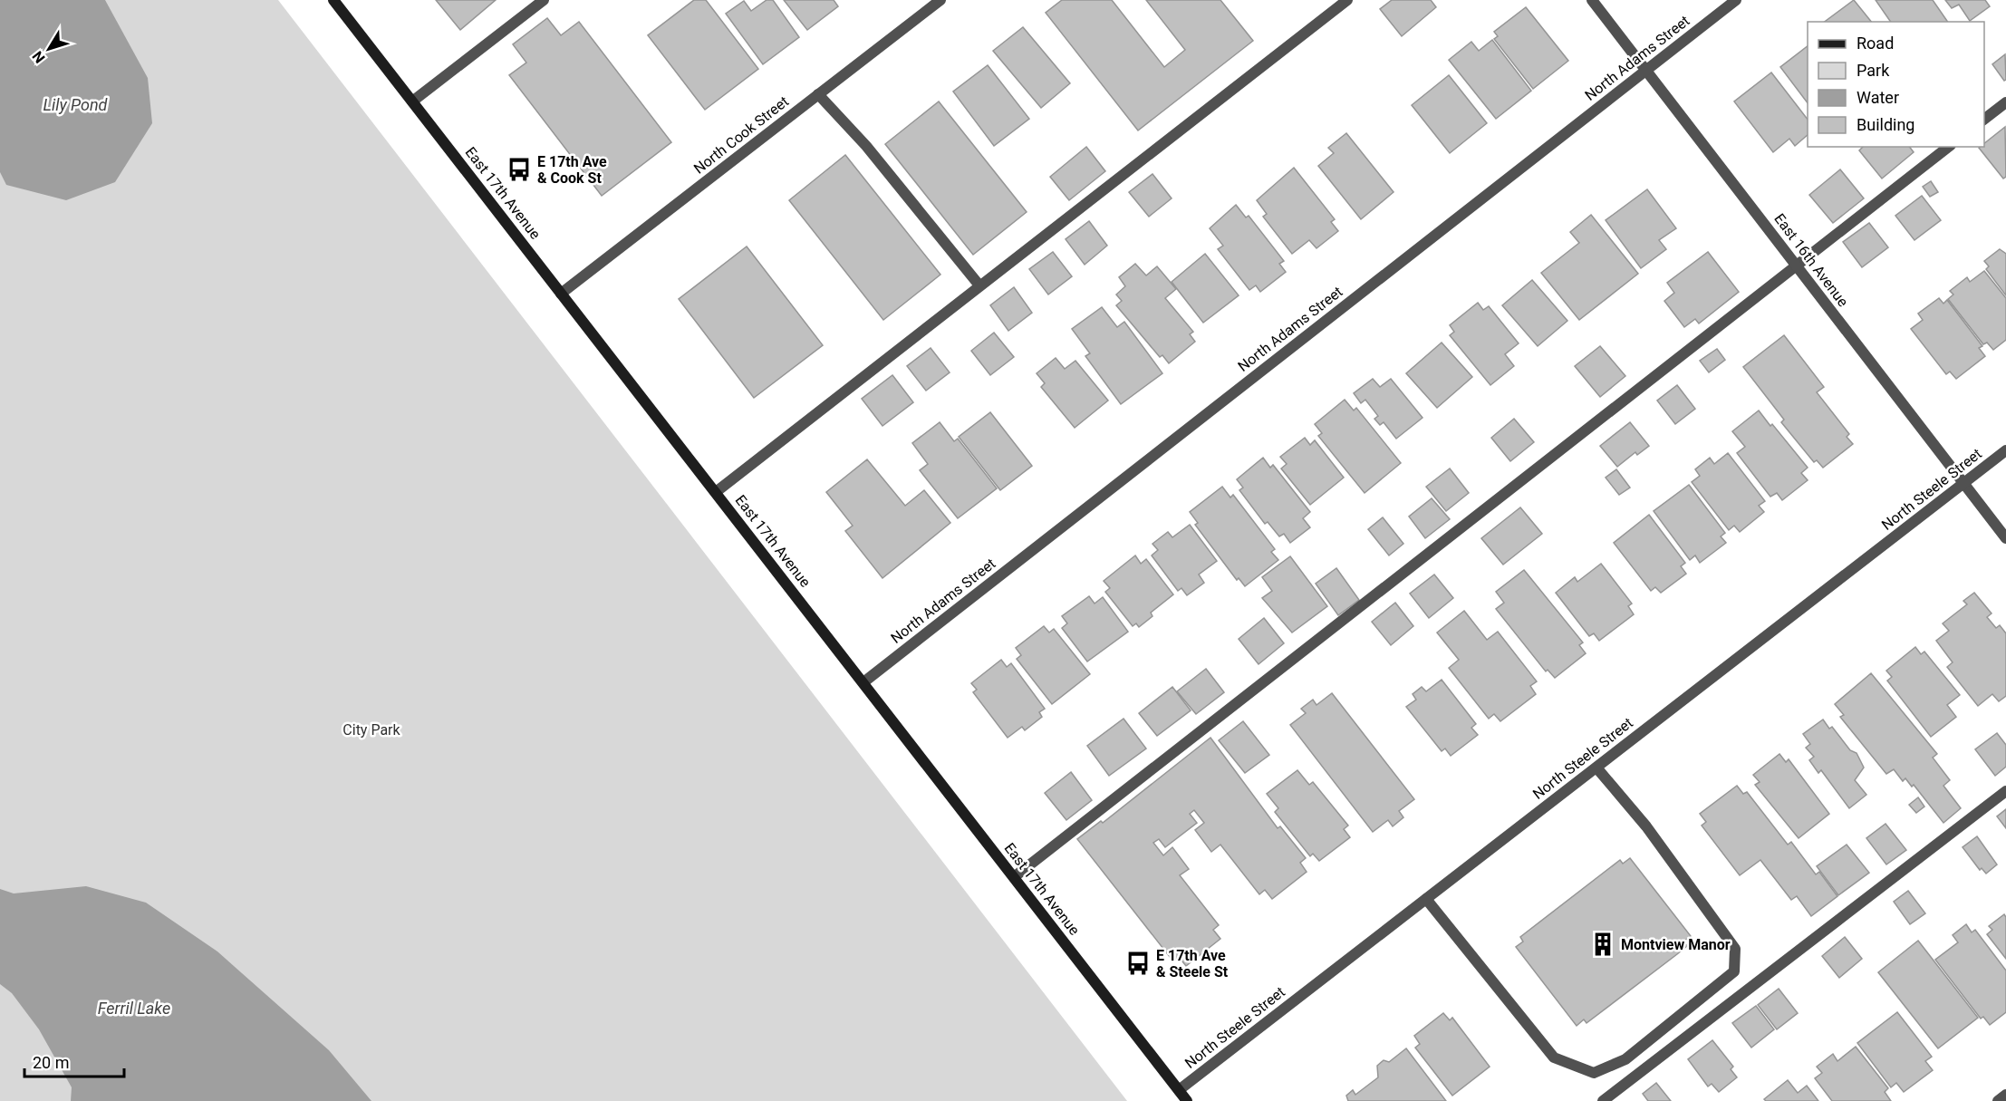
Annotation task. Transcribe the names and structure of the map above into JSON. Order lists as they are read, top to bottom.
{
  "streets": {
    "main road": ["East 17th Avenue"],
    "street": [
      "North Adams Street",
      "North Cook Street",
      "East 16th Avenue",
      "North Steele Street"
    ]
  },
  "crossings": [
    ["North Adams Street", "East 17th Avenue"],
    ["North Adams Street", "East 16th Avenue"],
    ["North Cook Street", "East 17th Avenue"],
    ["East 17th Avenue", "North Steele Street"],
    ["East 16th Avenue", "North Steele Street"]
  ],
  "water": ["Lily Pond", "Ferril Lake"],
  "parks": ["City Park"],
  "places": {
    "bus stop": ["E 17th Ave & Cook St", "E 17th Ave & Steele St"],
    "building": ["Montview Manor"]
  },
  "legend": [
    "Road",
    "Park",
    "Water",
    "Building"
  ],
  "scale_bar": "20 m",
  "north": "bottom left"
}
